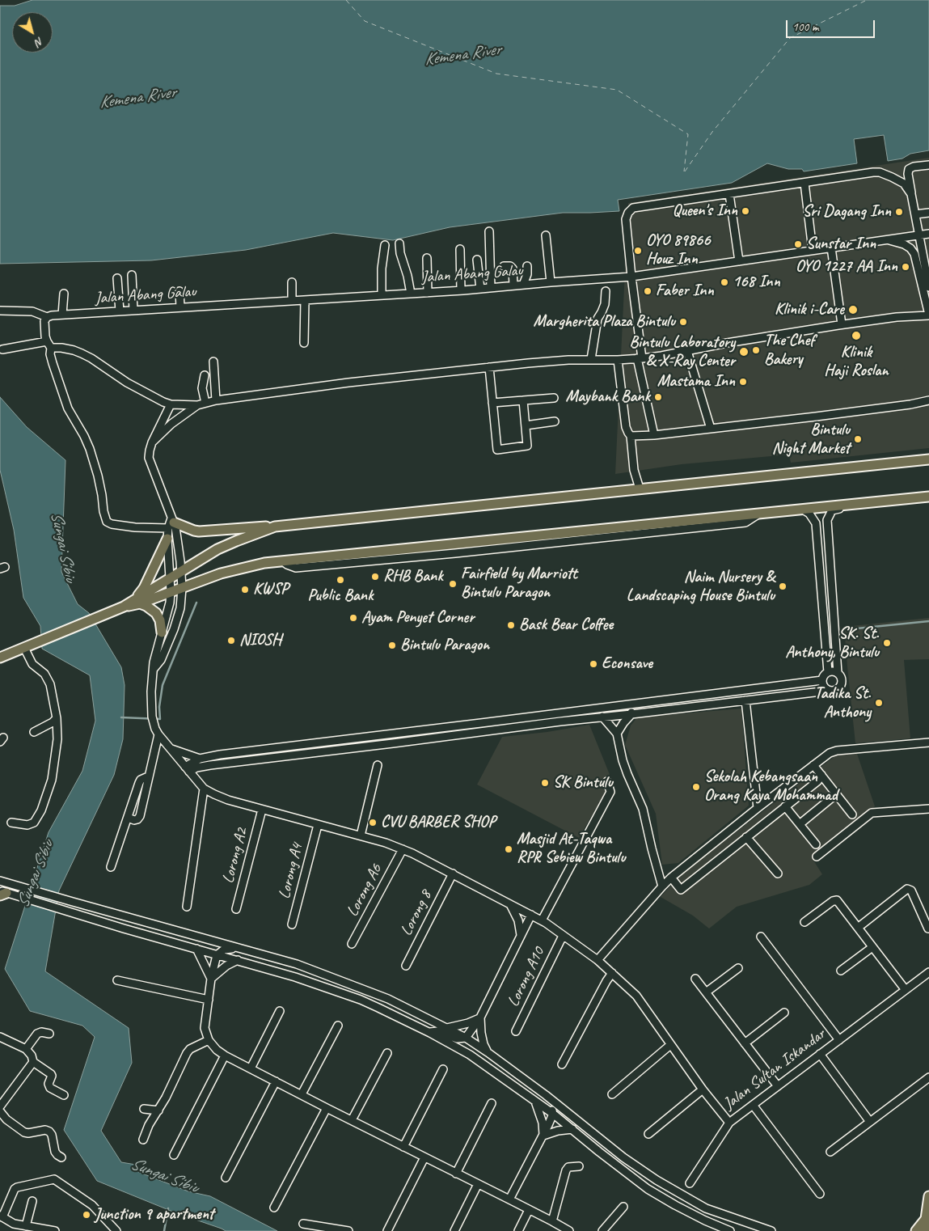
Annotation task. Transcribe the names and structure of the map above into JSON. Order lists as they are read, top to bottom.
{
  "streets": {
    "street": [
      "Jalan Abang Galau",
      "Lorong A2",
      "Lorong A4",
      "Lorong A6",
      "Lorong 8",
      "Lorong A10",
      "Jalan Sultan Iskandar"
    ]
  },
  "crossings": [
    ["Lorong A2", "Jalan Sultan Iskandar"],
    ["Lorong A4", "Jalan Sultan Iskandar"],
    ["Lorong A6", "Jalan Sultan Iskandar"],
    ["Lorong 8", "Jalan Sultan Iskandar"],
    ["Lorong A10", "Jalan Sultan Iskandar"]
  ],
  "water": ["Kemena River", "Sungai Sibiu"],
  "places": [
    "Queen's Inn",
    "Sri Dagang Inn",
    "Sunstar Inn",
    "OYO 89866 Houz Inn",
    "OYO 1227 AA Inn",
    "168 Inn",
    "Faber Inn",
    "Klinik i-Care",
    "Margherita Plaza Bintulu",
    "Klinik Haji Roslan",
    "The Chef Bakery",
    "Bintulu Laboratory & X-Ray Center",
    "Mastama Inn",
    "Maybank Bank",
    "Bintulu Night Market",
    "RHB Bank",
    "Public Bank",
    "Fairfield by Marriott Bintulu Paragon",
    "Naim Nursery & Landscaping House Bintulu",
    "KWSP",
    "Ayam Penyet Corner",
    "Bask Bear Coffee",
    "NIOSH",
    "SK. St. Anthony, Bintulu",
    "Bintulu Paragon",
    "Econsave",
    "Tadika St. Anthony",
    "SK Bintulu",
    "Sekolah Kebangsaan Orang Kaya Mohammad",
    "CVU BARBER SHOP",
    "Masjid At-Taqwa RPR Sebiew Bintulu",
    "Junction 9 apartment"
  ],
  "scale_bar": "100 m",
  "north": "bottom right"
}
